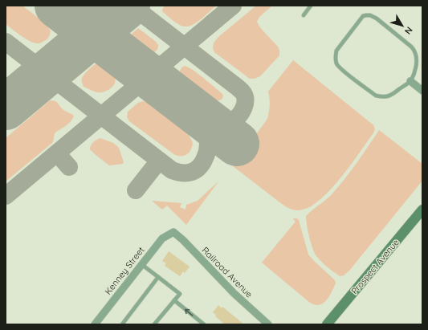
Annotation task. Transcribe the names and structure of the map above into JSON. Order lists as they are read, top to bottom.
{
  "streets": {
    "main road": ["Prospect Avenue"],
    "street": ["Kenney Street", "Railroad Avenue"]
  },
  "crossings": [
    ["Kenney Street", "Railroad Avenue"]
  ],
  "north": "bottom right"
}
